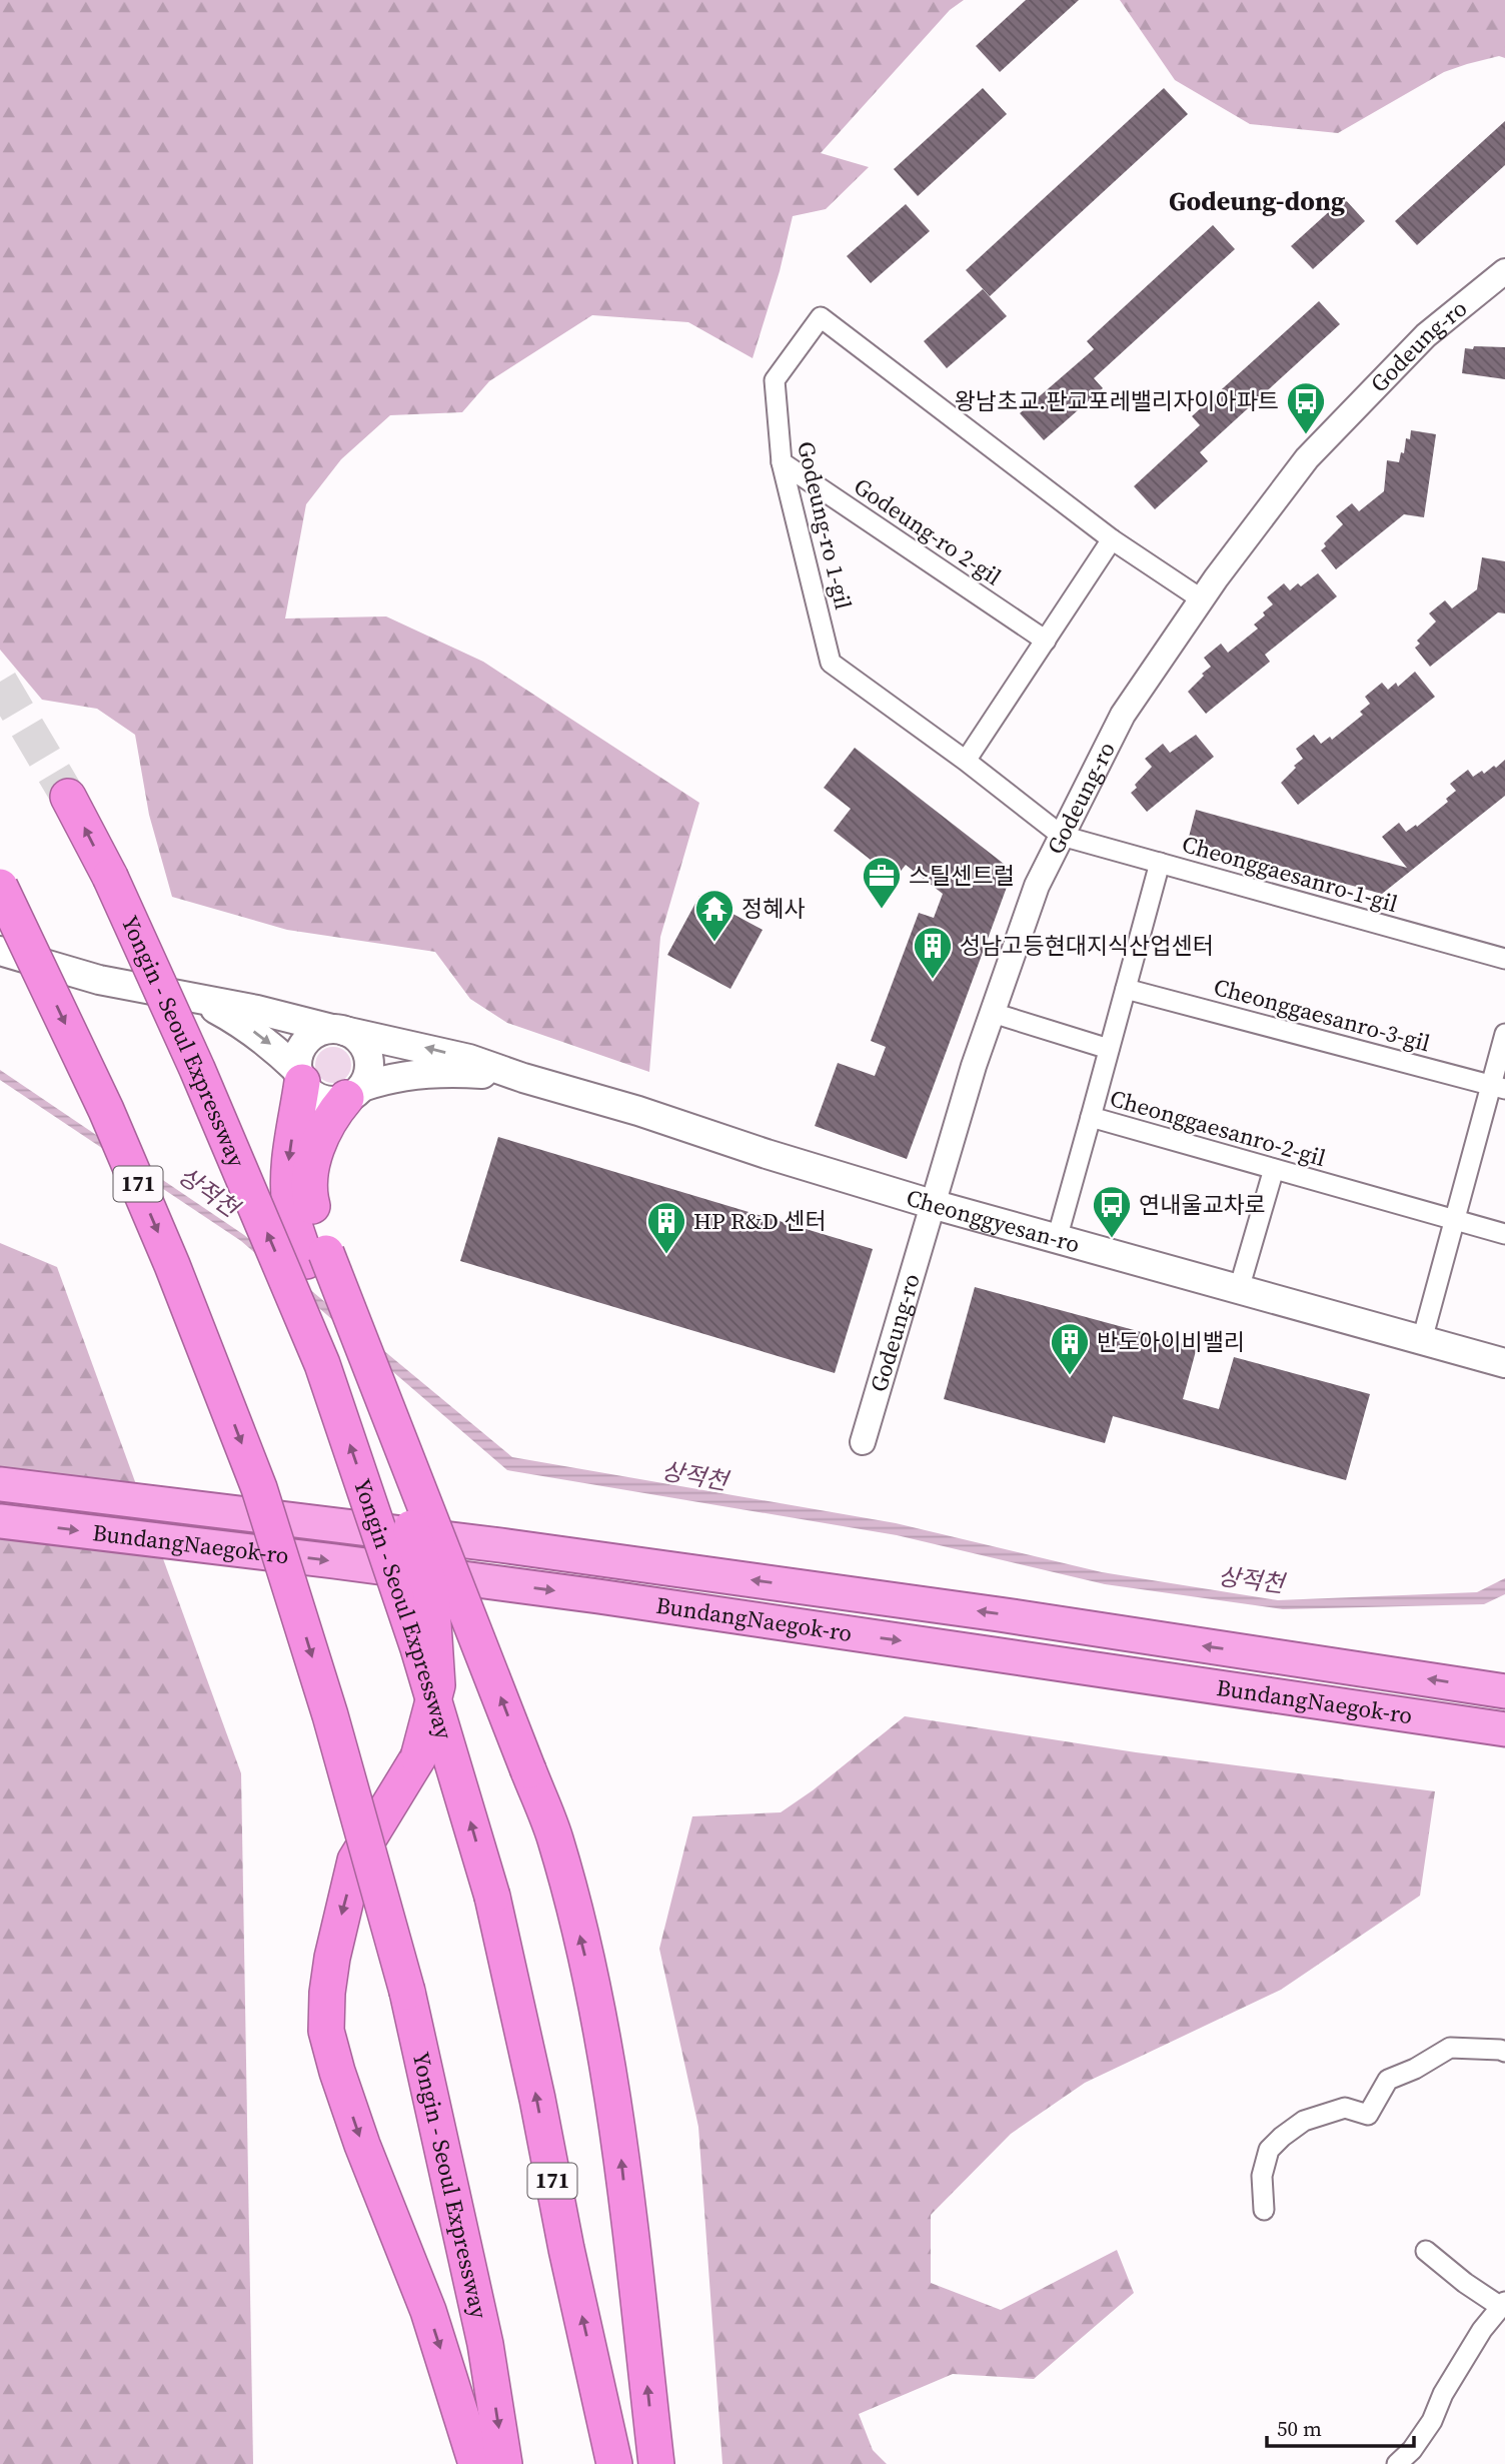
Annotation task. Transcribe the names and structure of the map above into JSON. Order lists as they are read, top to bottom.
{
  "streets": {
    "highway": ["Yongin - Seoul Expressway", "171", "BundangNaegok-ro"],
    "main road": ["Cheonggyesan-ro"],
    "street": [
      "Godeung-ro",
      "Godeung-ro 1-gil",
      "Godeung-ro 2-gil",
      "Cheonggaesanro-1-gil",
      "Cheonggaesanro-3-gil",
      "Cheonggaesanro-2-gil"
    ]
  },
  "crossings": [
    ["Godeung-ro", "Godeung-ro 1-gil"],
    ["Godeung-ro", "Cheonggaesanro-1-gil"],
    ["Godeung-ro", "Cheonggyesan-ro"],
    ["Godeung-ro 1-gil", "Godeung-ro 2-gil"],
    ["Godeung-ro 1-gil", "Cheonggaesanro-1-gil"],
    ["Cheonggaesanro-1-gil", "Cheonggaesanro-2-gil"],
    ["Cheonggaesanro-3-gil", "Cheonggaesanro-2-gil"]
  ],
  "districts": ["Godeung-dong"],
  "water": ["상적천"],
  "places": {
    "bus stop": ["왕남초교.판교포레밸리자이아파트", "연내울교차로"],
    "office": ["스틸센트럴"],
    "temple": ["정혜사"],
    "building": ["성남고등현대지식산업센터", "HP R&D 센터", "반도아이비밸리"]
  },
  "scale_bar": "50 m"
}
